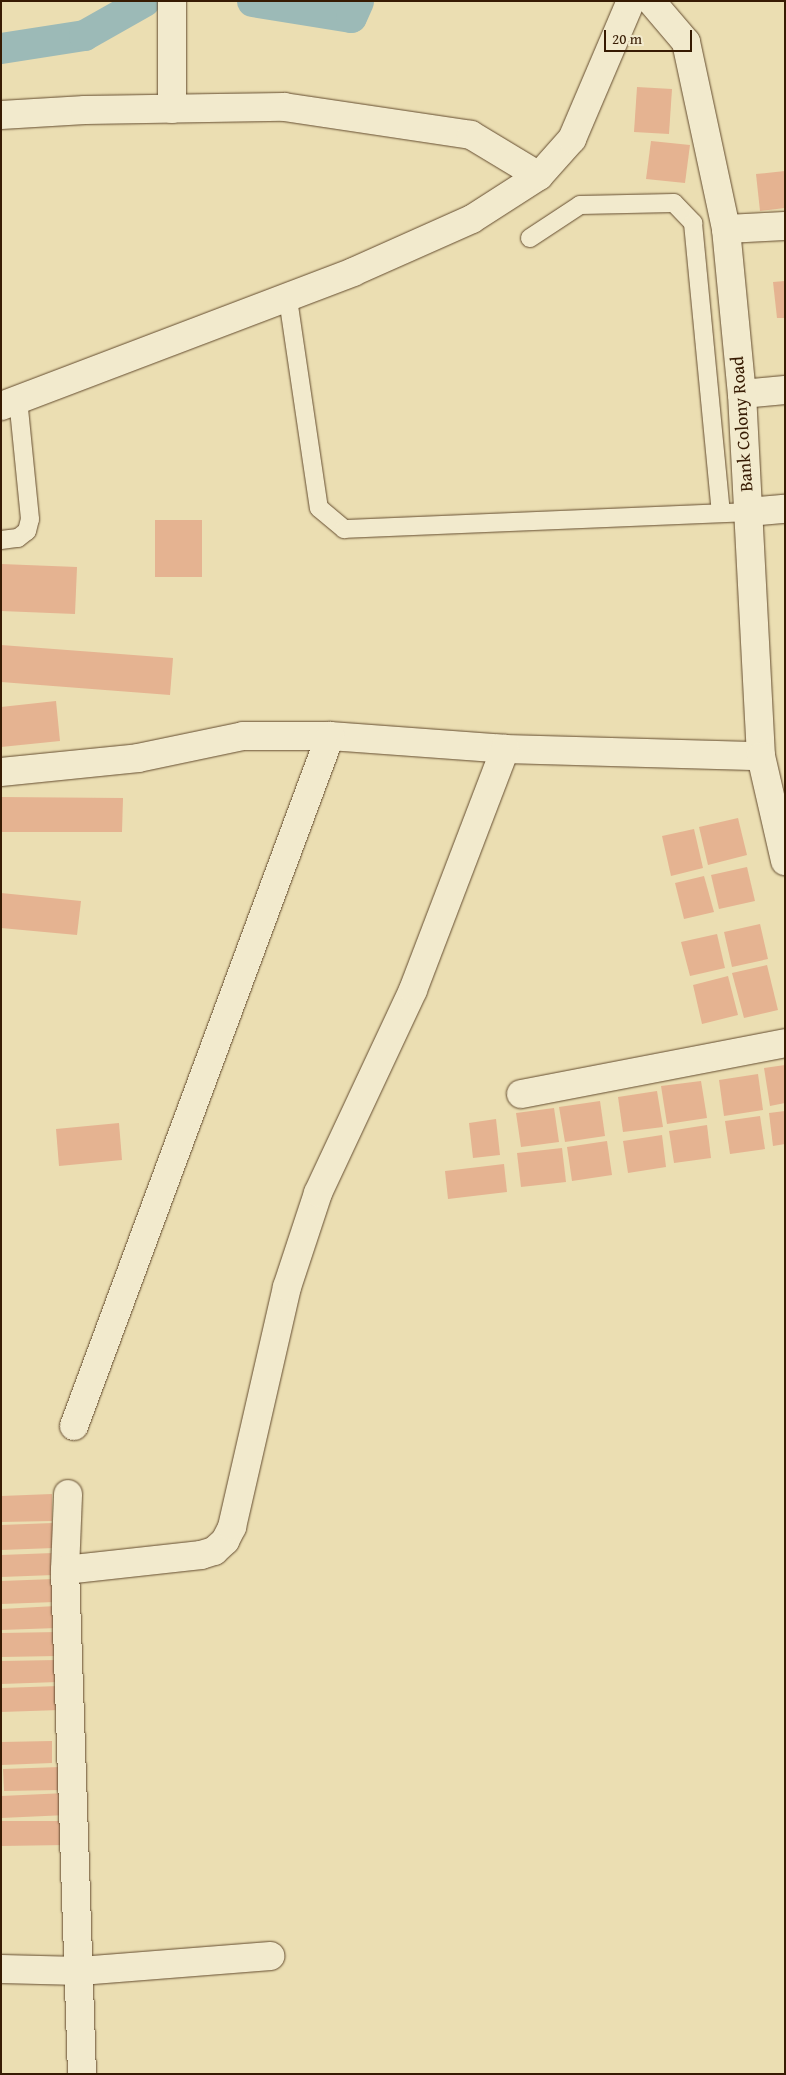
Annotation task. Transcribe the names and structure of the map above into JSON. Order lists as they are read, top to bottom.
{
  "streets": {
    "street": ["Bank Colony Road"]
  },
  "scale_bar": "20 m"
}
